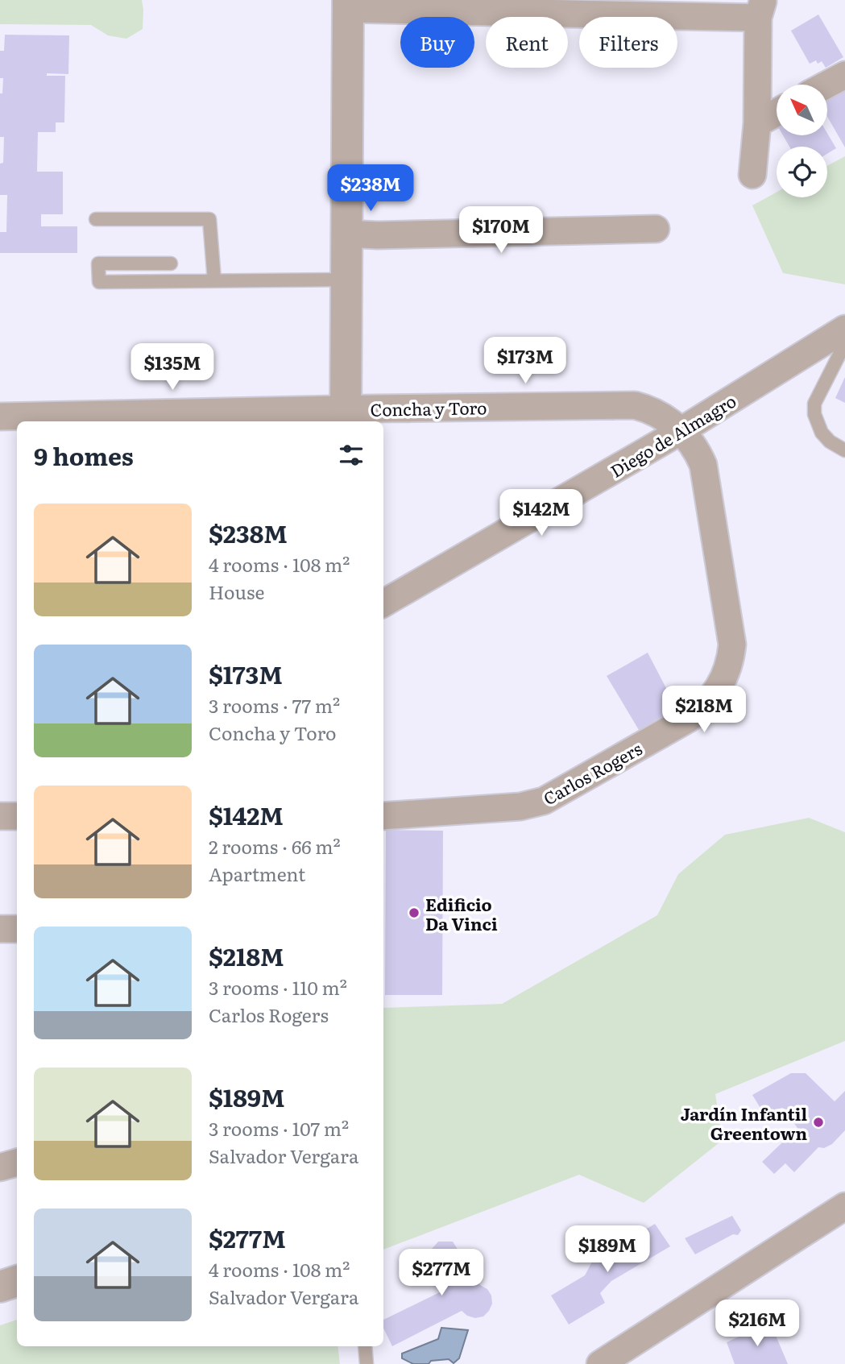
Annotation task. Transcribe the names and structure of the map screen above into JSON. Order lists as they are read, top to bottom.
{
  "streets": {
    "street": ["Concha y Toro", "Diego de Almagro", "Carlos Rogers"]
  },
  "crossings": [
    ["Concha y Toro", "Diego de Almagro"],
    ["Concha y Toro", "Carlos Rogers"],
    ["Diego de Almagro", "Carlos Rogers"]
  ],
  "places": ["Edificio Da Vinci", "Jardín Infantil Greentown"],
  "north": "top left",
  "page": {
    "chip": ["Buy", "Rent", "Filters"],
    "price": [
      "$238M",
      "$170M",
      "$173M",
      "$135M",
      "$142M",
      "$218M",
      "$189M",
      "$277M",
      "$216M"
    ],
    "heading": "9 homes",
    "list": [
      {
        "name": "$238M",
        "note": "4 rooms · 108 m² · House"
      },
      {
        "name": "$173M",
        "note": "3 rooms · 77 m² · Concha y Toro"
      },
      {
        "name": "$142M",
        "note": "2 rooms · 66 m² · Apartment"
      },
      {
        "name": "$218M",
        "note": "3 rooms · 110 m² · Carlos Rogers"
      },
      {
        "name": "$189M",
        "note": "3 rooms · 107 m² · Salvador Vergara"
      },
      {
        "name": "$277M",
        "note": "4 rooms · 108 m² · Salvador Vergara"
      }
    ]
  }
}
